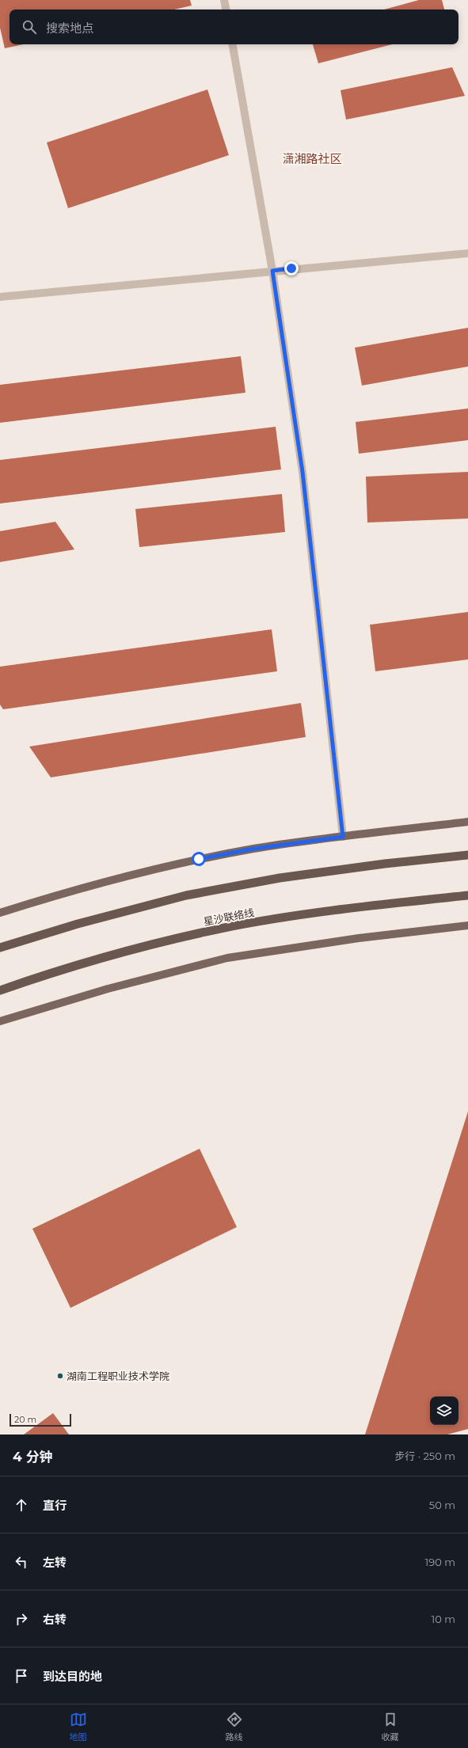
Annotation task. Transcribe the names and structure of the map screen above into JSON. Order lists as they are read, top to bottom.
{
  "streets": {
    "highway": ["星沙联络线"]
  },
  "districts": ["潇湘路社区"],
  "places": ["湖南工程职业技术学院"],
  "scale_bar": "20 m",
  "page": {
    "search": "搜索地点",
    "scale": "20 m",
    "heading": ["4 分钟", "步行 · 250 m"],
    "list": [
      ["直行", "50 m"],
      ["左转", "190 m"],
      ["右转", "10 m"],
      "到达目的地"
    ],
    "nav": ["地图", "路线", "收藏"]
  }
}
